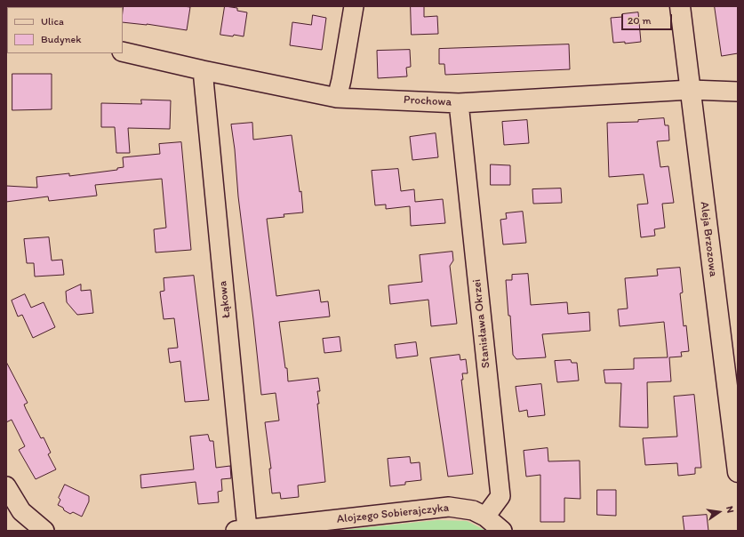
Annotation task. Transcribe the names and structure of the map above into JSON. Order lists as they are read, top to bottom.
{
  "streets": {
    "street": [
      "Prochowa",
      "Aleja Brzozowa",
      "Łąkowa",
      "Stanisława Okrzei",
      "Alojzego Sobierajczyka"
    ]
  },
  "crossings": [
    ["Prochowa", "Aleja Brzozowa"],
    ["Prochowa", "Łąkowa"],
    ["Prochowa", "Stanisława Okrzei"],
    ["Łąkowa", "Alojzego Sobierajczyka"],
    ["Stanisława Okrzei", "Alojzego Sobierajczyka"]
  ],
  "legend": ["Ulica", "Budynek"],
  "scale_bar": "20 m",
  "north": "right"
}
